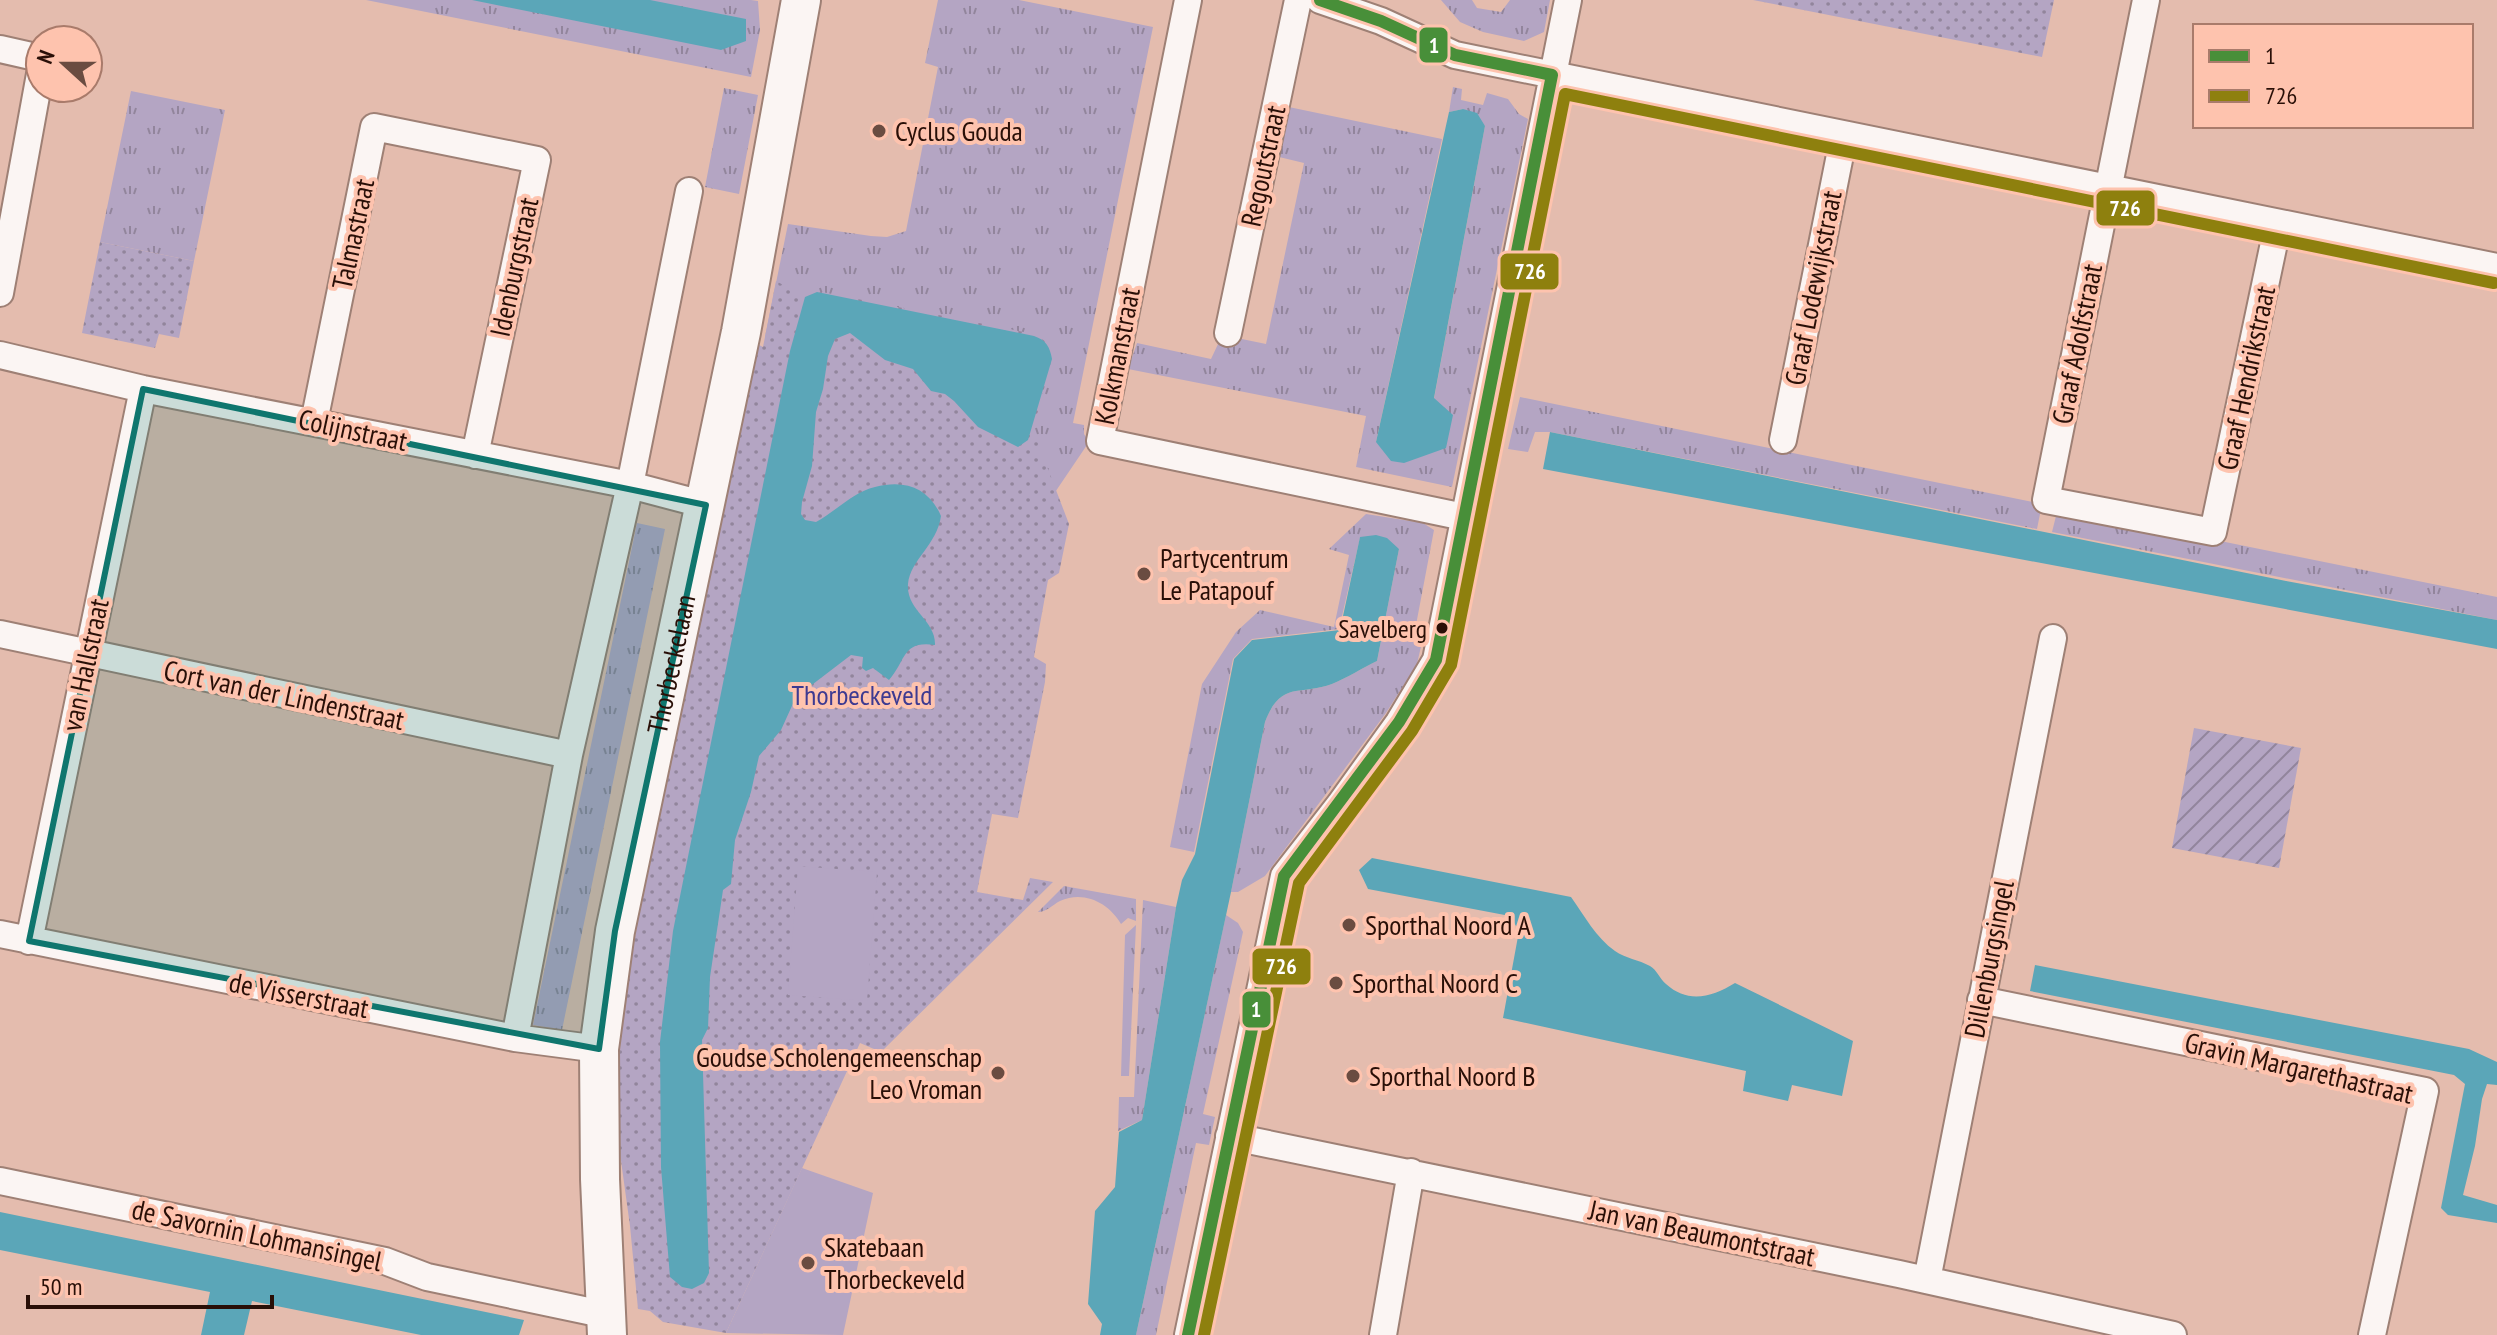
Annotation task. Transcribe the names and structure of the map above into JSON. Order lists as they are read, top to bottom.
{
  "streets": {
    "main road": ["Thorbeckelaan"],
    "street": [
      "Regoutstraat",
      "Talmastraat",
      "Idenburgstraat",
      "Graaf Lodewijkstraat",
      "Graaf Adolfstraat",
      "Kolkmanstraat",
      "Graaf Hendrikstraat",
      "Colijnstraat",
      "van Hallstraat",
      "Cort van der Lindenstraat",
      "Dillenburgsingel",
      "de Visserstraat",
      "Gravin Margarethastraat",
      "Jan van Beaumontstraat",
      "de Savornin Lohmansingel"
    ]
  },
  "crossings": [
    ["Talmastraat", "Idenburgstraat"],
    ["Talmastraat", "Colijnstraat"],
    ["Idenburgstraat", "Colijnstraat"],
    ["Graaf Adolfstraat", "Graaf Hendrikstraat"],
    ["Colijnstraat", "van Hallstraat"],
    ["Colijnstraat", "Thorbeckelaan"],
    ["van Hallstraat", "Cort van der Lindenstraat"],
    ["van Hallstraat", "de Visserstraat"],
    ["Thorbeckelaan", "de Visserstraat"],
    ["Thorbeckelaan", "de Savornin Lohmansingel"],
    ["Dillenburgsingel", "Gravin Margarethastraat"],
    ["Dillenburgsingel", "Jan van Beaumontstraat"]
  ],
  "parks": ["Thorbeckeveld"],
  "places": [
    "Cyclus Gouda",
    "Partycentrum Le Patapouf",
    "Savelberg",
    "Sporthal Noord A",
    "Sporthal Noord C",
    "Goudse Scholengemeenschap Leo Vroman",
    "Sporthal Noord B",
    "Skatebaan Thorbeckeveld"
  ],
  "lines": ["transit line 1", "transit line 726"],
  "legend": ["1", "726"],
  "scale_bar": "50 m",
  "north": "left"
}
